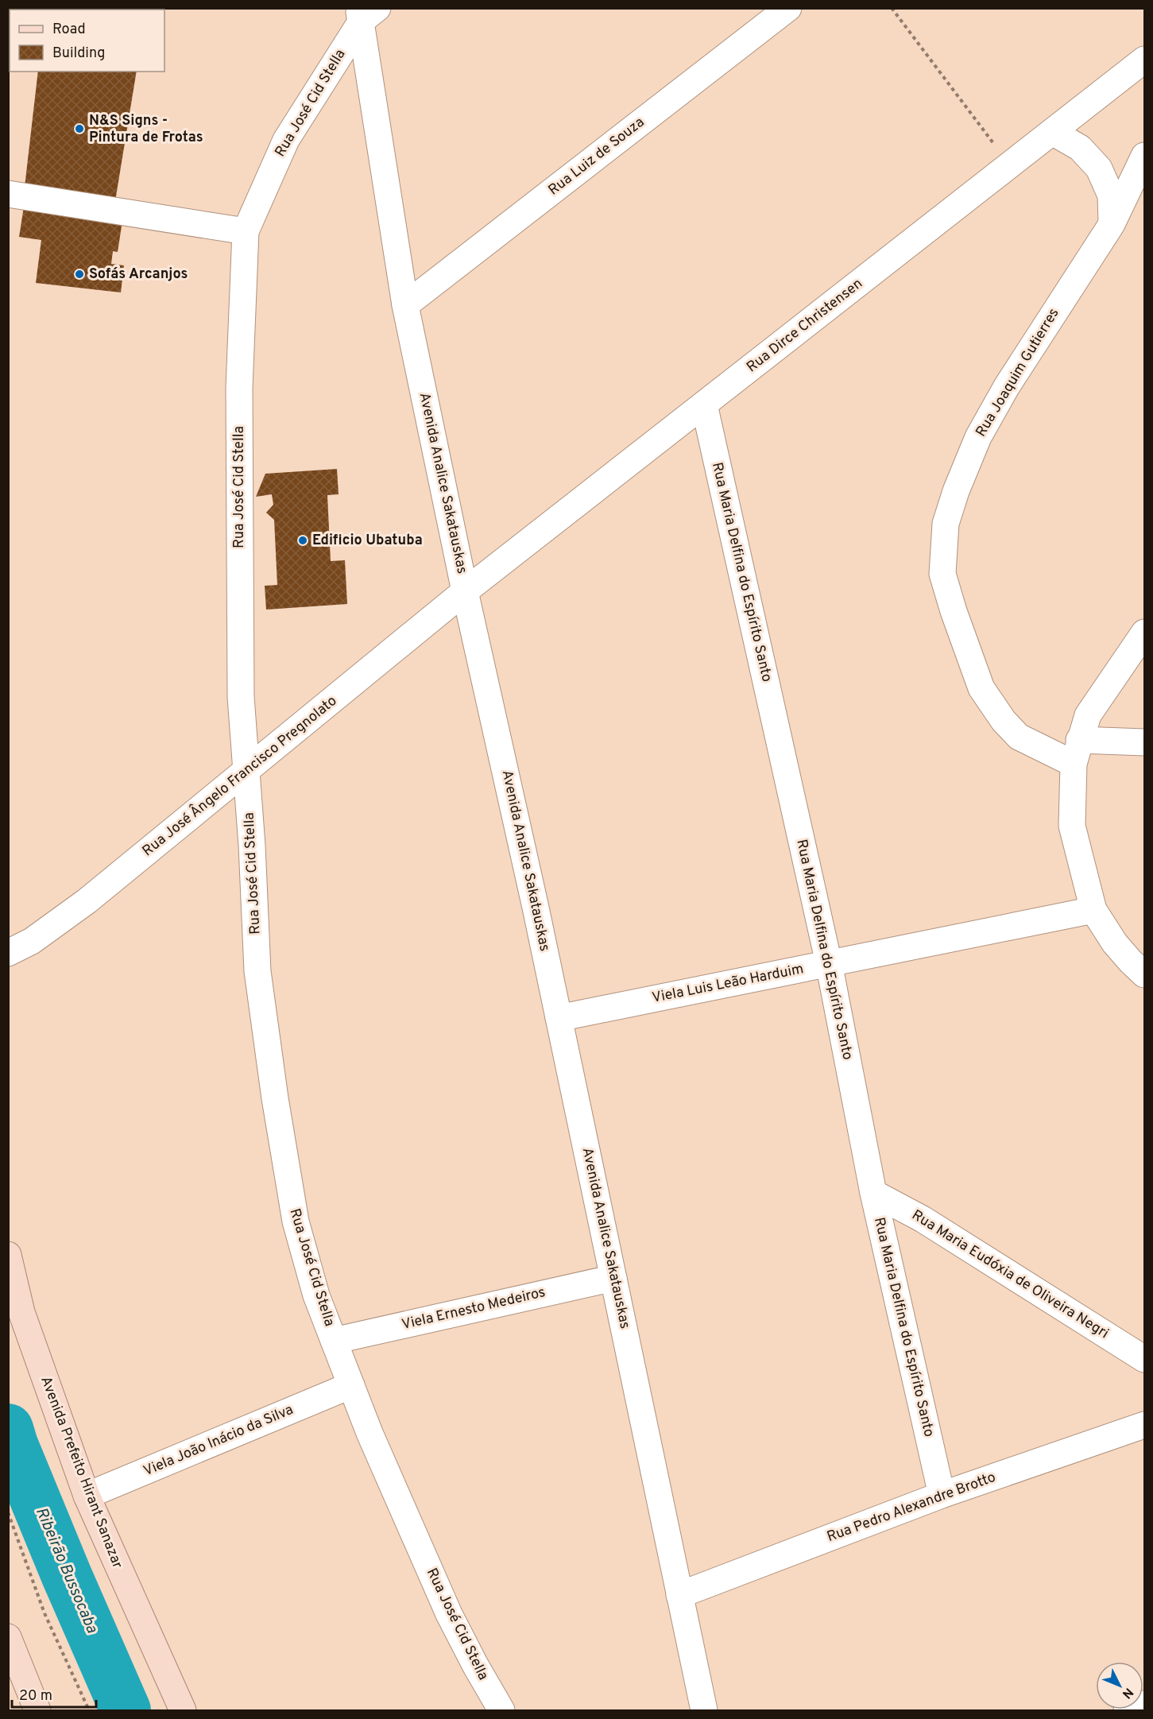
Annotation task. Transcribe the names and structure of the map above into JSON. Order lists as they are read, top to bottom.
{
  "streets": {
    "main road": ["Avenida Prefeito Hirant Sanazar"],
    "street": [
      "Rua José Cid Stella",
      "Rua Luiz de Souza",
      "Rua Dirce Christensen",
      "Rua Joaquim Gutierres",
      "Avenida Analice Sakatauskas",
      "Rua Maria Delfina do Espírito Santo",
      "Rua José Ângelo Francisco Pregnolato",
      "Viela Luis Leão Harduim",
      "Rua Maria Eudóxia de Oliveira Negri",
      "Viela Ernesto Medeiros",
      "Viela João Inácio da Silva",
      "Rua Pedro Alexandre Brotto"
    ]
  },
  "crossings": [
    ["Rua José Cid Stella", "Avenida Analice Sakatauskas"],
    ["Rua José Cid Stella", "Rua José Ângelo Francisco Pregnolato"],
    ["Rua José Cid Stella", "Viela Ernesto Medeiros"],
    ["Rua José Cid Stella", "Viela João Inácio da Silva"],
    ["Rua Luiz de Souza", "Avenida Analice Sakatauskas"],
    ["Rua Dirce Christensen", "Avenida Analice Sakatauskas"],
    ["Rua Dirce Christensen", "Rua Maria Delfina do Espírito Santo"],
    ["Rua Dirce Christensen", "Rua José Ângelo Francisco Pregnolato"],
    ["Avenida Analice Sakatauskas", "Rua José Ângelo Francisco Pregnolato"],
    ["Avenida Analice Sakatauskas", "Viela Luis Leão Harduim"],
    ["Avenida Analice Sakatauskas", "Viela Ernesto Medeiros"],
    ["Avenida Analice Sakatauskas", "Rua Pedro Alexandre Brotto"],
    ["Rua Maria Delfina do Espírito Santo", "Viela Luis Leão Harduim"],
    ["Rua Maria Delfina do Espírito Santo", "Rua Maria Eudóxia de Oliveira Negri"],
    ["Rua Maria Delfina do Espírito Santo", "Rua Pedro Alexandre Brotto"],
    ["Viela João Inácio da Silva", "Avenida Prefeito Hirant Sanazar"]
  ],
  "water": ["Ribeirão Bussocaba"],
  "places": ["N&S Signs - Pintura de Frotas", "Sofás Arcanjos", "Edificio Ubatuba"],
  "legend": ["Road", "Building"],
  "scale_bar": "20 m",
  "north": "bottom right"
}
